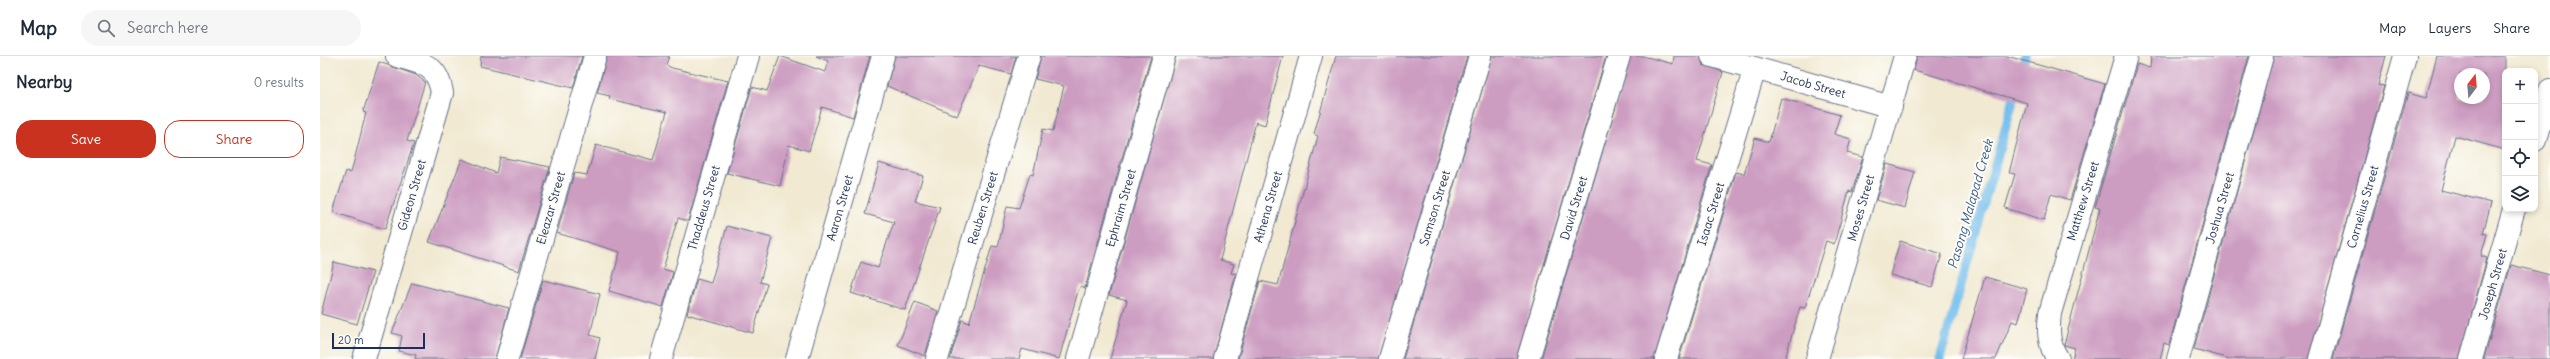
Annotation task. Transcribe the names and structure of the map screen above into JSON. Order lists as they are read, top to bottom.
{
  "streets": {
    "street": [
      "Jacob Street",
      "Gideon Street",
      "Matthew Street",
      "Athena Street",
      "Cornelius Street",
      "Eleazar Street",
      "Thaddeus Street",
      "Aaron Street",
      "Reuben Street",
      "Ephraim Street",
      "Samson Street",
      "David Street",
      "Moses Street",
      "Joshua Street",
      "Isaac Street",
      "Joseph Street"
    ]
  },
  "crossings": [
    ["Jacob Street", "Moses Street"],
    ["Jacob Street", "Isaac Street"]
  ],
  "water": ["Pasong Malapad Creek"],
  "scale_bar": "20 m",
  "north": "top",
  "page": {
    "header": "Map",
    "search": "Search here",
    "nav": ["Map", "Layers", "Share"],
    "heading": ["Nearby", "0 results"],
    "map_buttons": ["+", "−"],
    "buttons": ["Save", "Share"],
    "scale": "20 m"
  }
}
